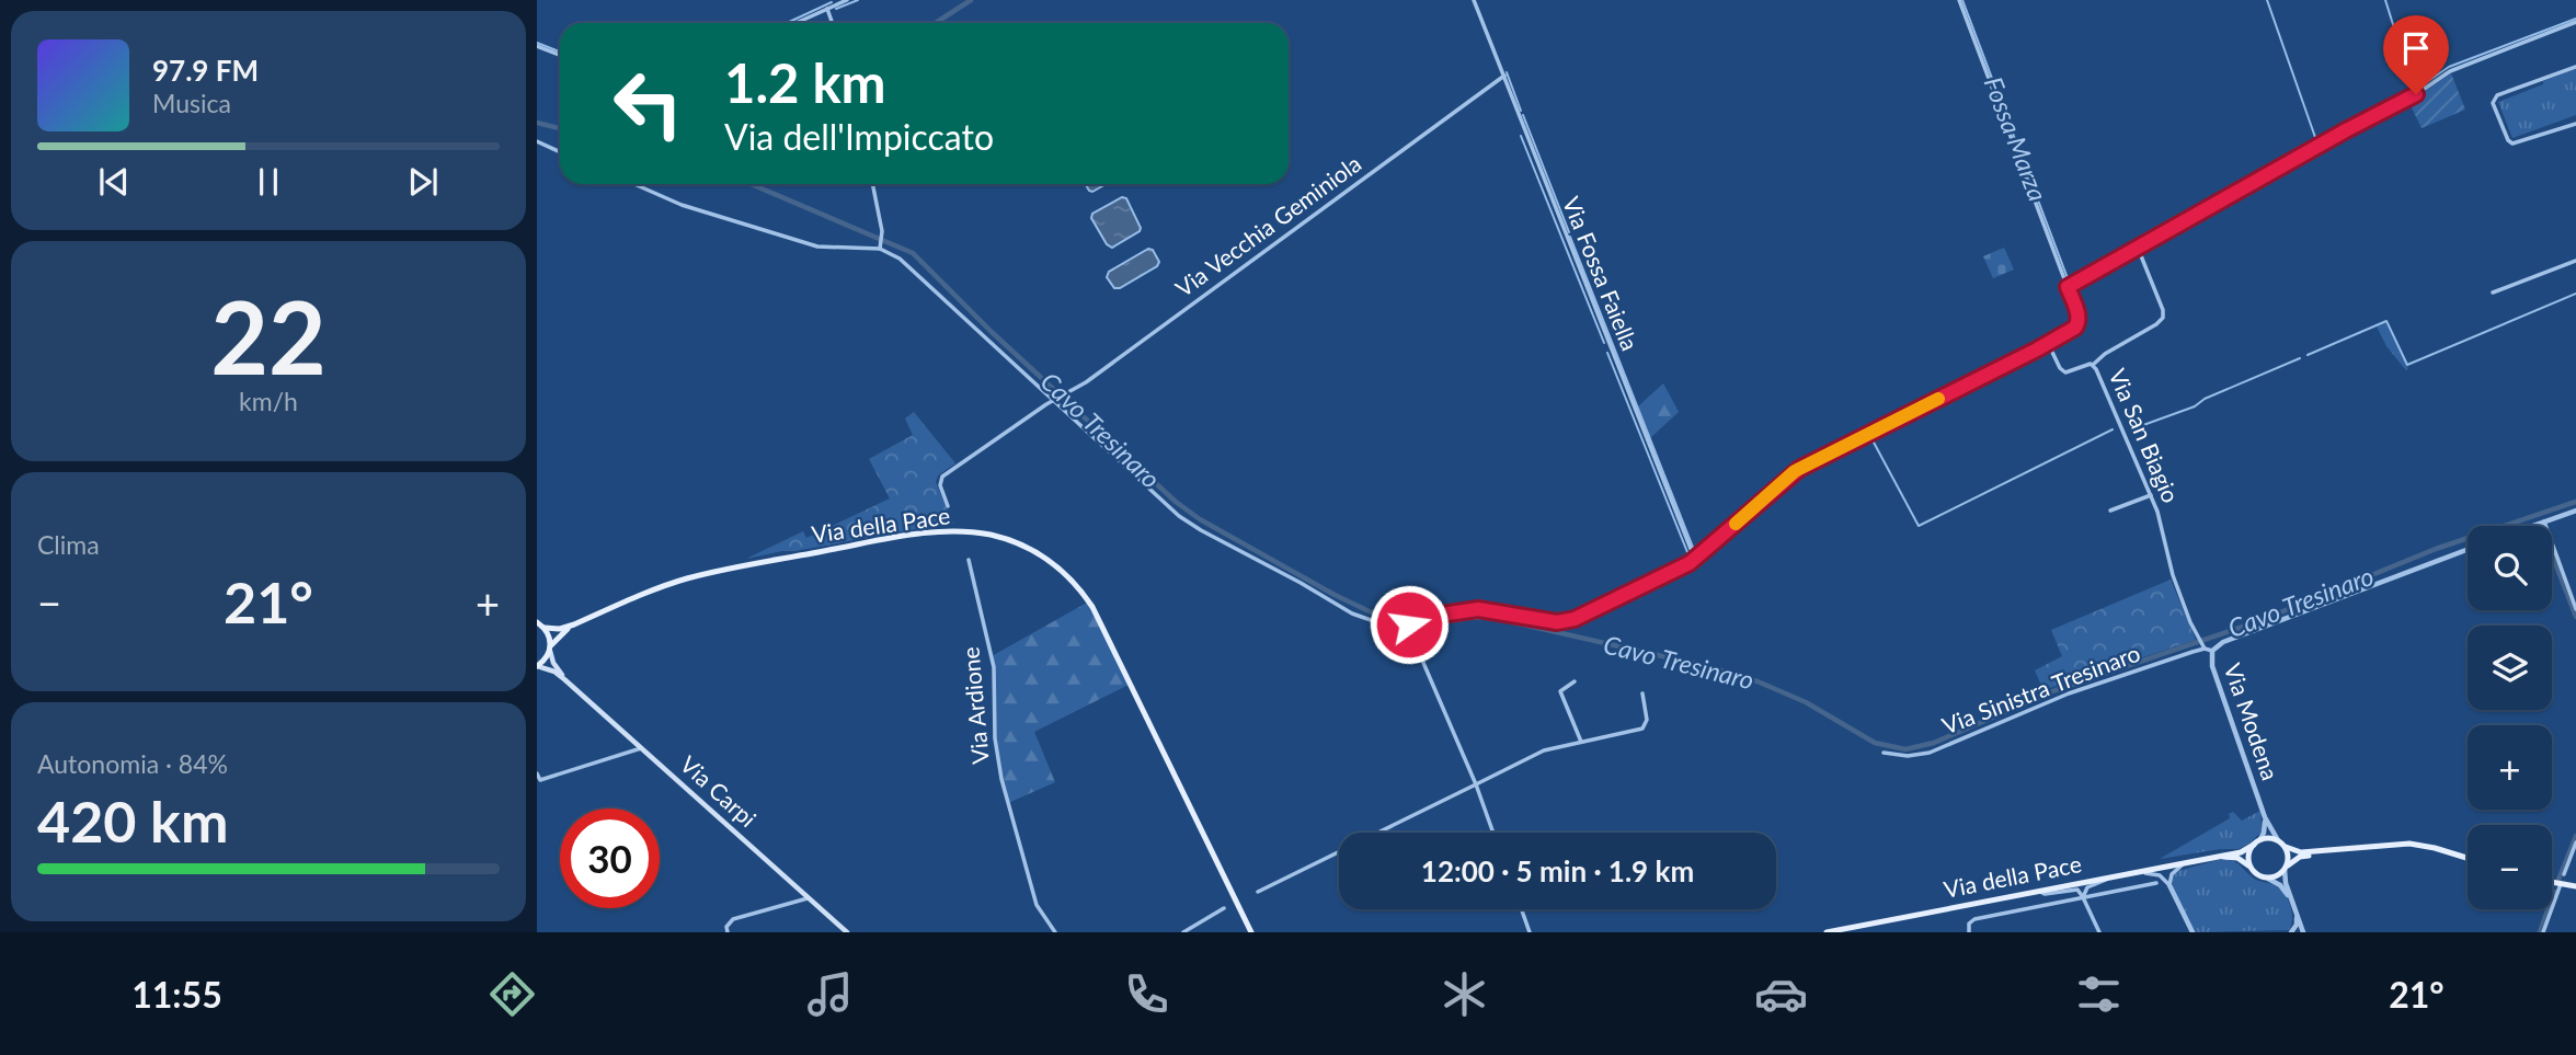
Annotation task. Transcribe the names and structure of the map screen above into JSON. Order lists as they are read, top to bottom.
{
  "streets": {
    "main road": ["Via della Pace", "Via Carpi"],
    "street": [
      "Via Vecchia Geminiola",
      "Via Fossa Faiella",
      "Via San Biagio",
      "Via Sinistra Tresinaro",
      "Via Ardione",
      "Via Modena"
    ]
  },
  "crossings": [
    ["Via Vecchia Geminiola", "Via Fossa Faiella"],
    ["Via San Biagio", "Via Sinistra Tresinaro"],
    ["Via della Pace", "Via Carpi"],
    ["Via Sinistra Tresinaro", "Via Modena"]
  ],
  "water": ["Fossa Marza", "Cavo Tresinaro"],
  "page": {
    "turn": ["1.2 km", "Via dell'Impiccato"],
    "song": ["97.9 FM", "Musica"],
    "tile": [
      ["22", "km/h"],
      "Clima",
      ["Autonomia · 84%", "420 km"]
    ],
    "map_buttons": ["+", "−"],
    "heat": ["−", "21°", "+"],
    "limit": "30",
    "trip": "12:00 · 5 min · 1.9 km",
    "tabs": ["11:55", "21°"]
  }
}
